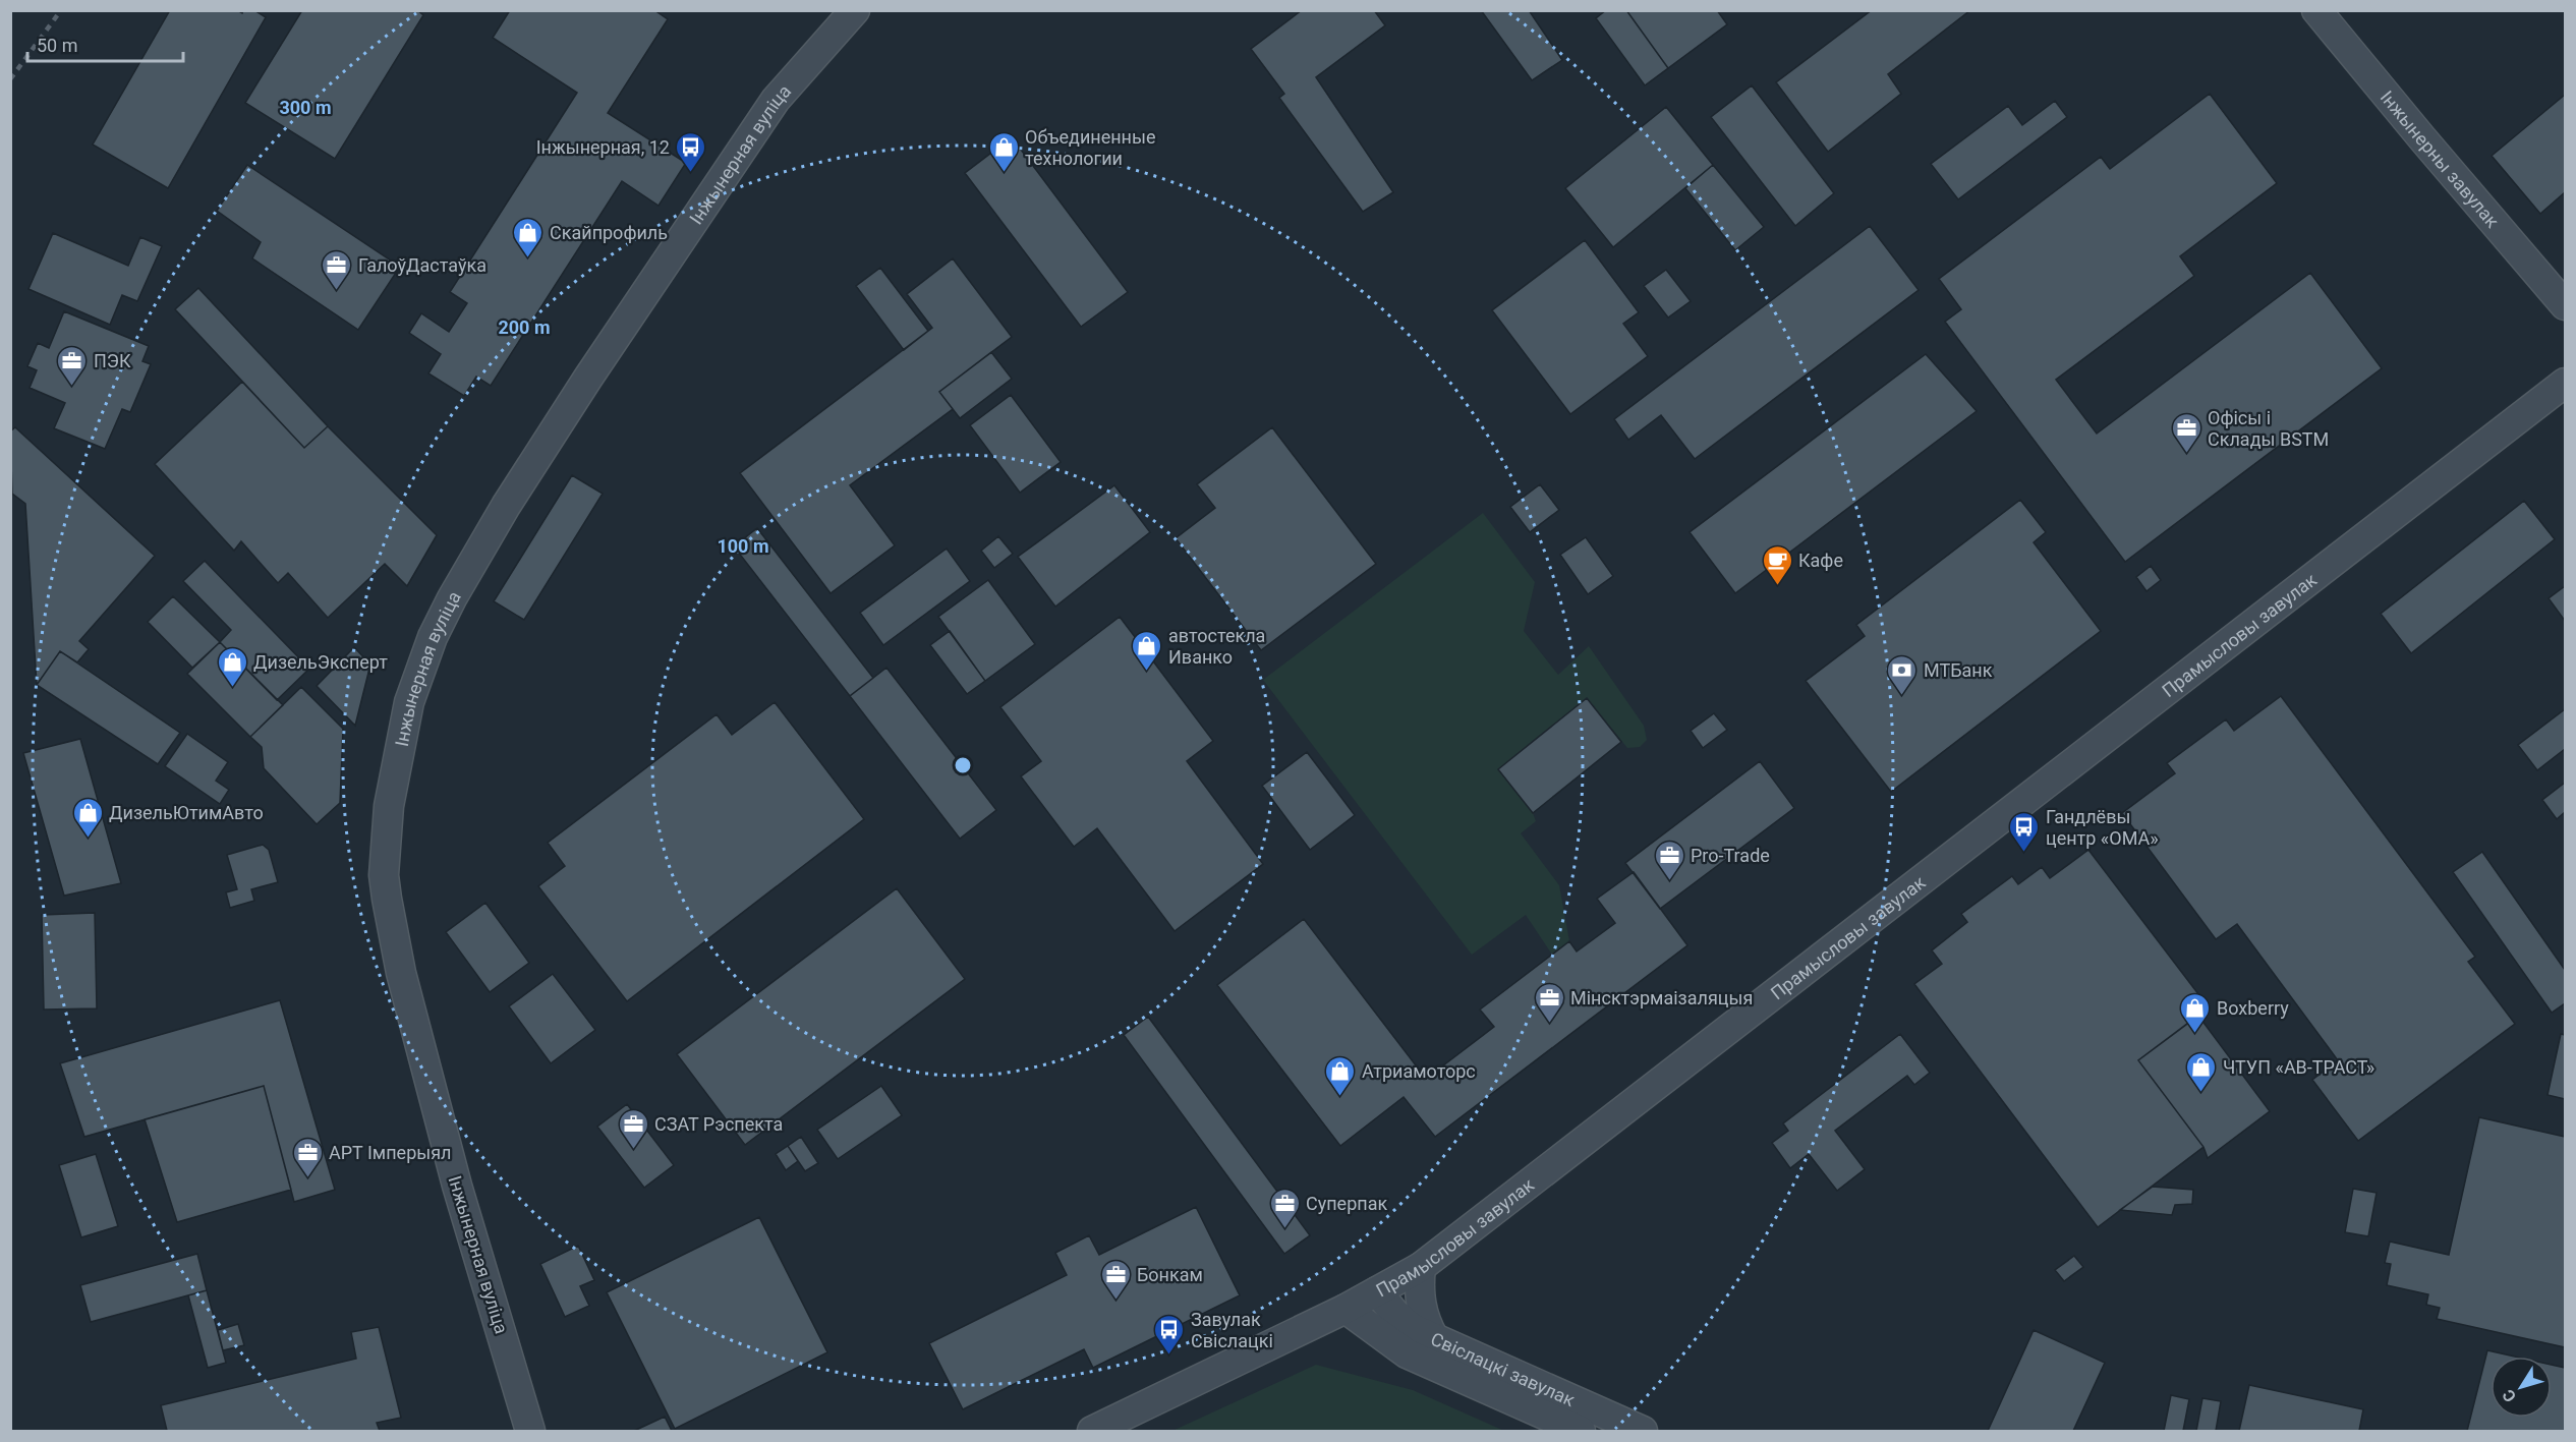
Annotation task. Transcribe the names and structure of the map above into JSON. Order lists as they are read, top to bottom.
{
  "streets": {
    "street": [
      "Інжынерная вуліца",
      "Інжынерны завулак",
      "Прамысловы завулак",
      "Свіслацкі завулак"
    ]
  },
  "crossings": [
    ["Прамысловы завулак", "Свіслацкі завулак"]
  ],
  "places": {
    "bus stop": ["Інжынерная, 12", "Гандлёвы центр «ОМА»", "Завулак Свіслацкі"],
    "shop": [
      "Объединенные технологии",
      "Скайпрофиль",
      "автостекла Иванко",
      "ДизельЭксперт",
      "ДизельЮтимАвто",
      "Boxberry",
      "ЧТУП «АВ-ТРАСТ»",
      "Атриамоторс"
    ],
    "office": [
      "ГалоўДастаўка",
      "ПЭК",
      "Офісы і Склады BSTM",
      "Pro-Trade",
      "Мінсктэрмаізаляцыя",
      "СЗАТ Рэспекта",
      "АРТ Імперыял",
      "Суперпак",
      "Бонкам"
    ],
    "cafe": ["Кафе"],
    "bank": ["МТБанк"]
  },
  "scale_bar": "50 m",
  "north": "bottom left",
  "rings": ["300 m", "200 m", "100 m"]
}
